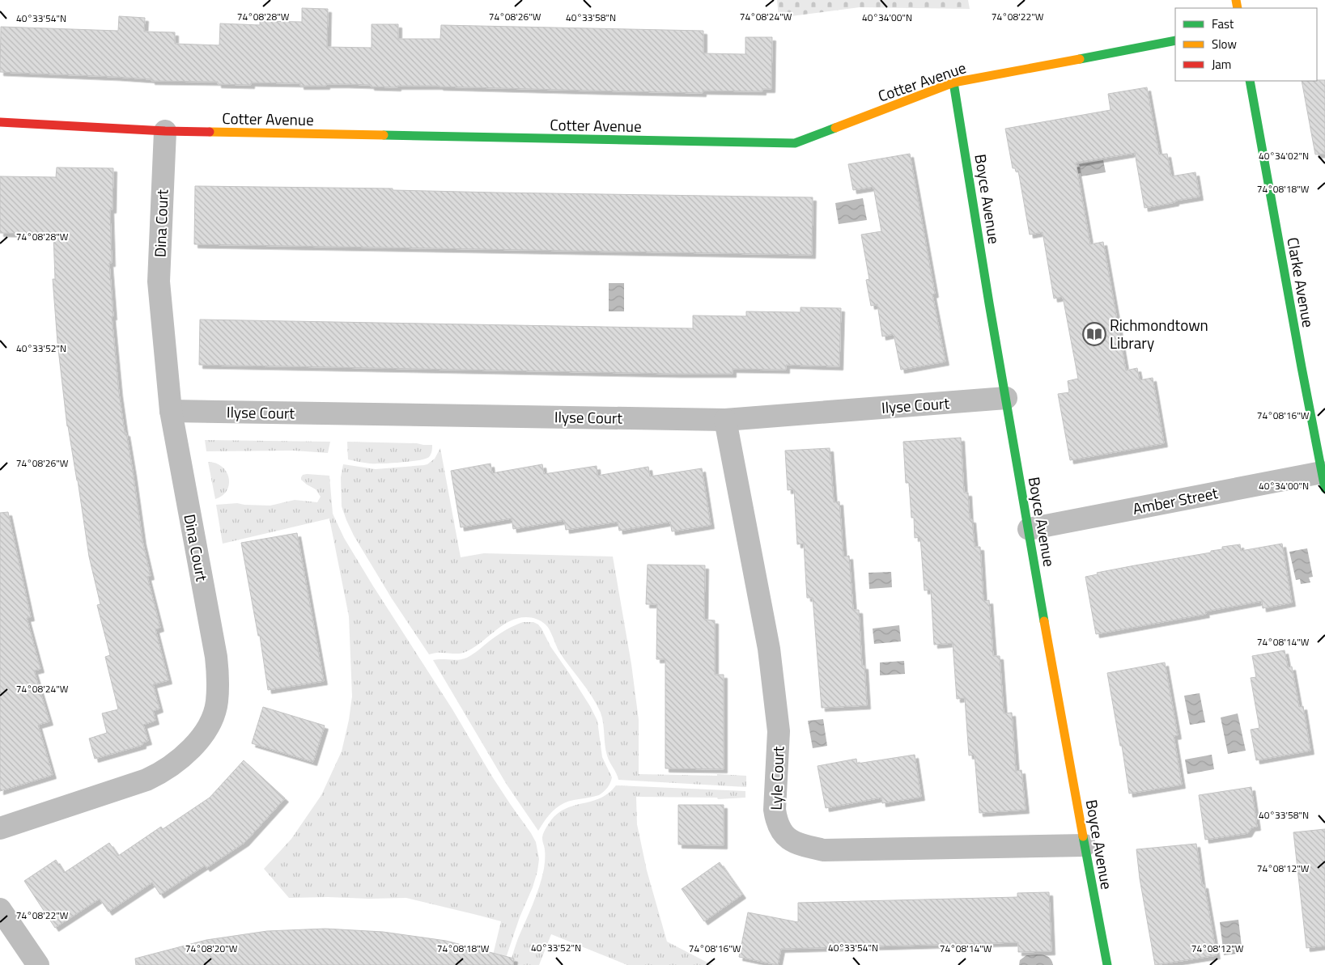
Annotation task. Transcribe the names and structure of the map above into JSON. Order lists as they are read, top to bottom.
{
  "streets": {
    "street": [
      "Cotter Avenue",
      "Boyce Avenue",
      "Dina Court",
      "Clarke Avenue",
      "Ilyse Court",
      "Amber Street",
      "Lyle Court"
    ]
  },
  "crossings": [
    ["Cotter Avenue", "Boyce Avenue"],
    ["Cotter Avenue", "Dina Court"],
    ["Boyce Avenue", "Ilyse Court"],
    ["Boyce Avenue", "Amber Street"],
    ["Boyce Avenue", "Lyle Court"],
    ["Dina Court", "Ilyse Court"],
    ["Clarke Avenue", "Amber Street"],
    ["Ilyse Court", "Lyle Court"]
  ],
  "places": {
    "library": ["Richmondtown Library"]
  },
  "legend": ["Fast", "Slow", "Jam"],
  "coordinates": [
    "74°08'22\"W",
    "74°08'28\"W",
    "74°08'26\"W",
    "74°08'24\"W",
    "40°33'58\"N",
    "40°34'00\"N",
    "40°33'54\"N",
    "40°34'02\"N",
    "74°08'18\"W",
    "40°33'52\"N",
    "74°08'16\"W",
    "74°08'14\"W",
    "74°08'12\"W",
    "74°08'20\"W"
  ]
}
